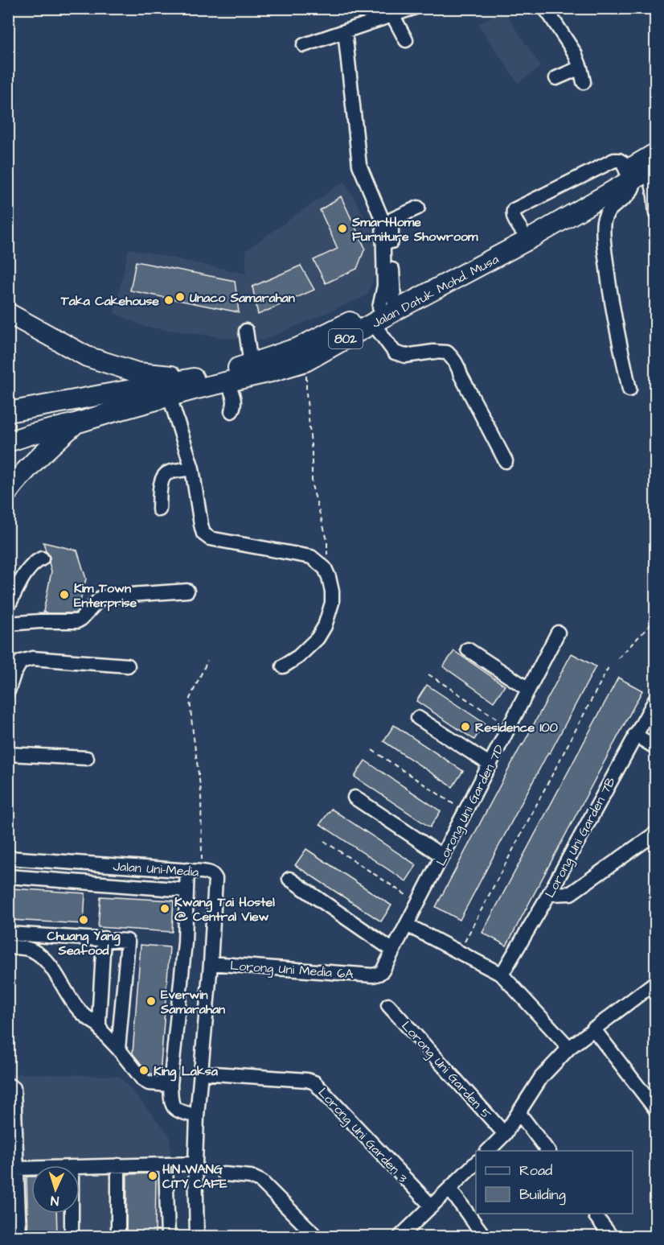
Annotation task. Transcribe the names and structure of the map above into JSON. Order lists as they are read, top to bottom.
{
  "streets": {
    "highway": ["Jalan Datuk Mohd. Musa", "802"],
    "street": [
      "Lorong Uni Garden 7D",
      "Lorong Uni Garden 7B",
      "Jalan Uni-Media",
      "Lorong Uni Media 6A",
      "Lorong Uni Garden 5",
      "Lorong Uni Garden 3"
    ]
  },
  "crossings": [
    ["Lorong Uni Garden 7D", "Lorong Uni Media 6A"],
    ["Jalan Uni-Media", "Lorong Uni Media 6A"]
  ],
  "places": [
    "SmartHome Furniture Showroom",
    "Unaco Samarahan",
    "Taka Cakehouse",
    "Kim Town Enterprise",
    "Residence 100",
    "Kwang Tai Hostel @ Central View",
    "Chuang Yang Seafood",
    "Everwin Samarahan",
    "King Laksa",
    "HIN WANG CITY CAFE"
  ],
  "legend": ["Road", "Building"],
  "north": "bottom"
}
